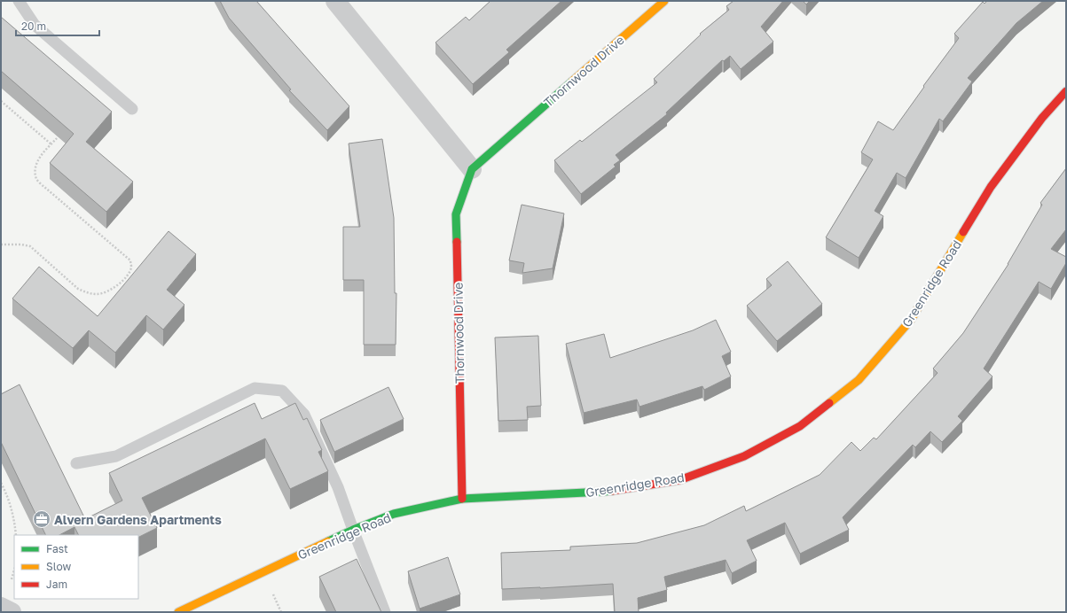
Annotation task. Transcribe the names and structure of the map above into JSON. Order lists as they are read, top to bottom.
{
  "streets": {
    "street": ["Thornwood Drive", "Greenridge Road"]
  },
  "crossings": [
    ["Thornwood Drive", "Greenridge Road"]
  ],
  "places": {
    "office": ["Alvern Gardens Apartments"]
  },
  "legend": ["Fast", "Slow", "Jam"],
  "scale_bar": "20 m"
}
